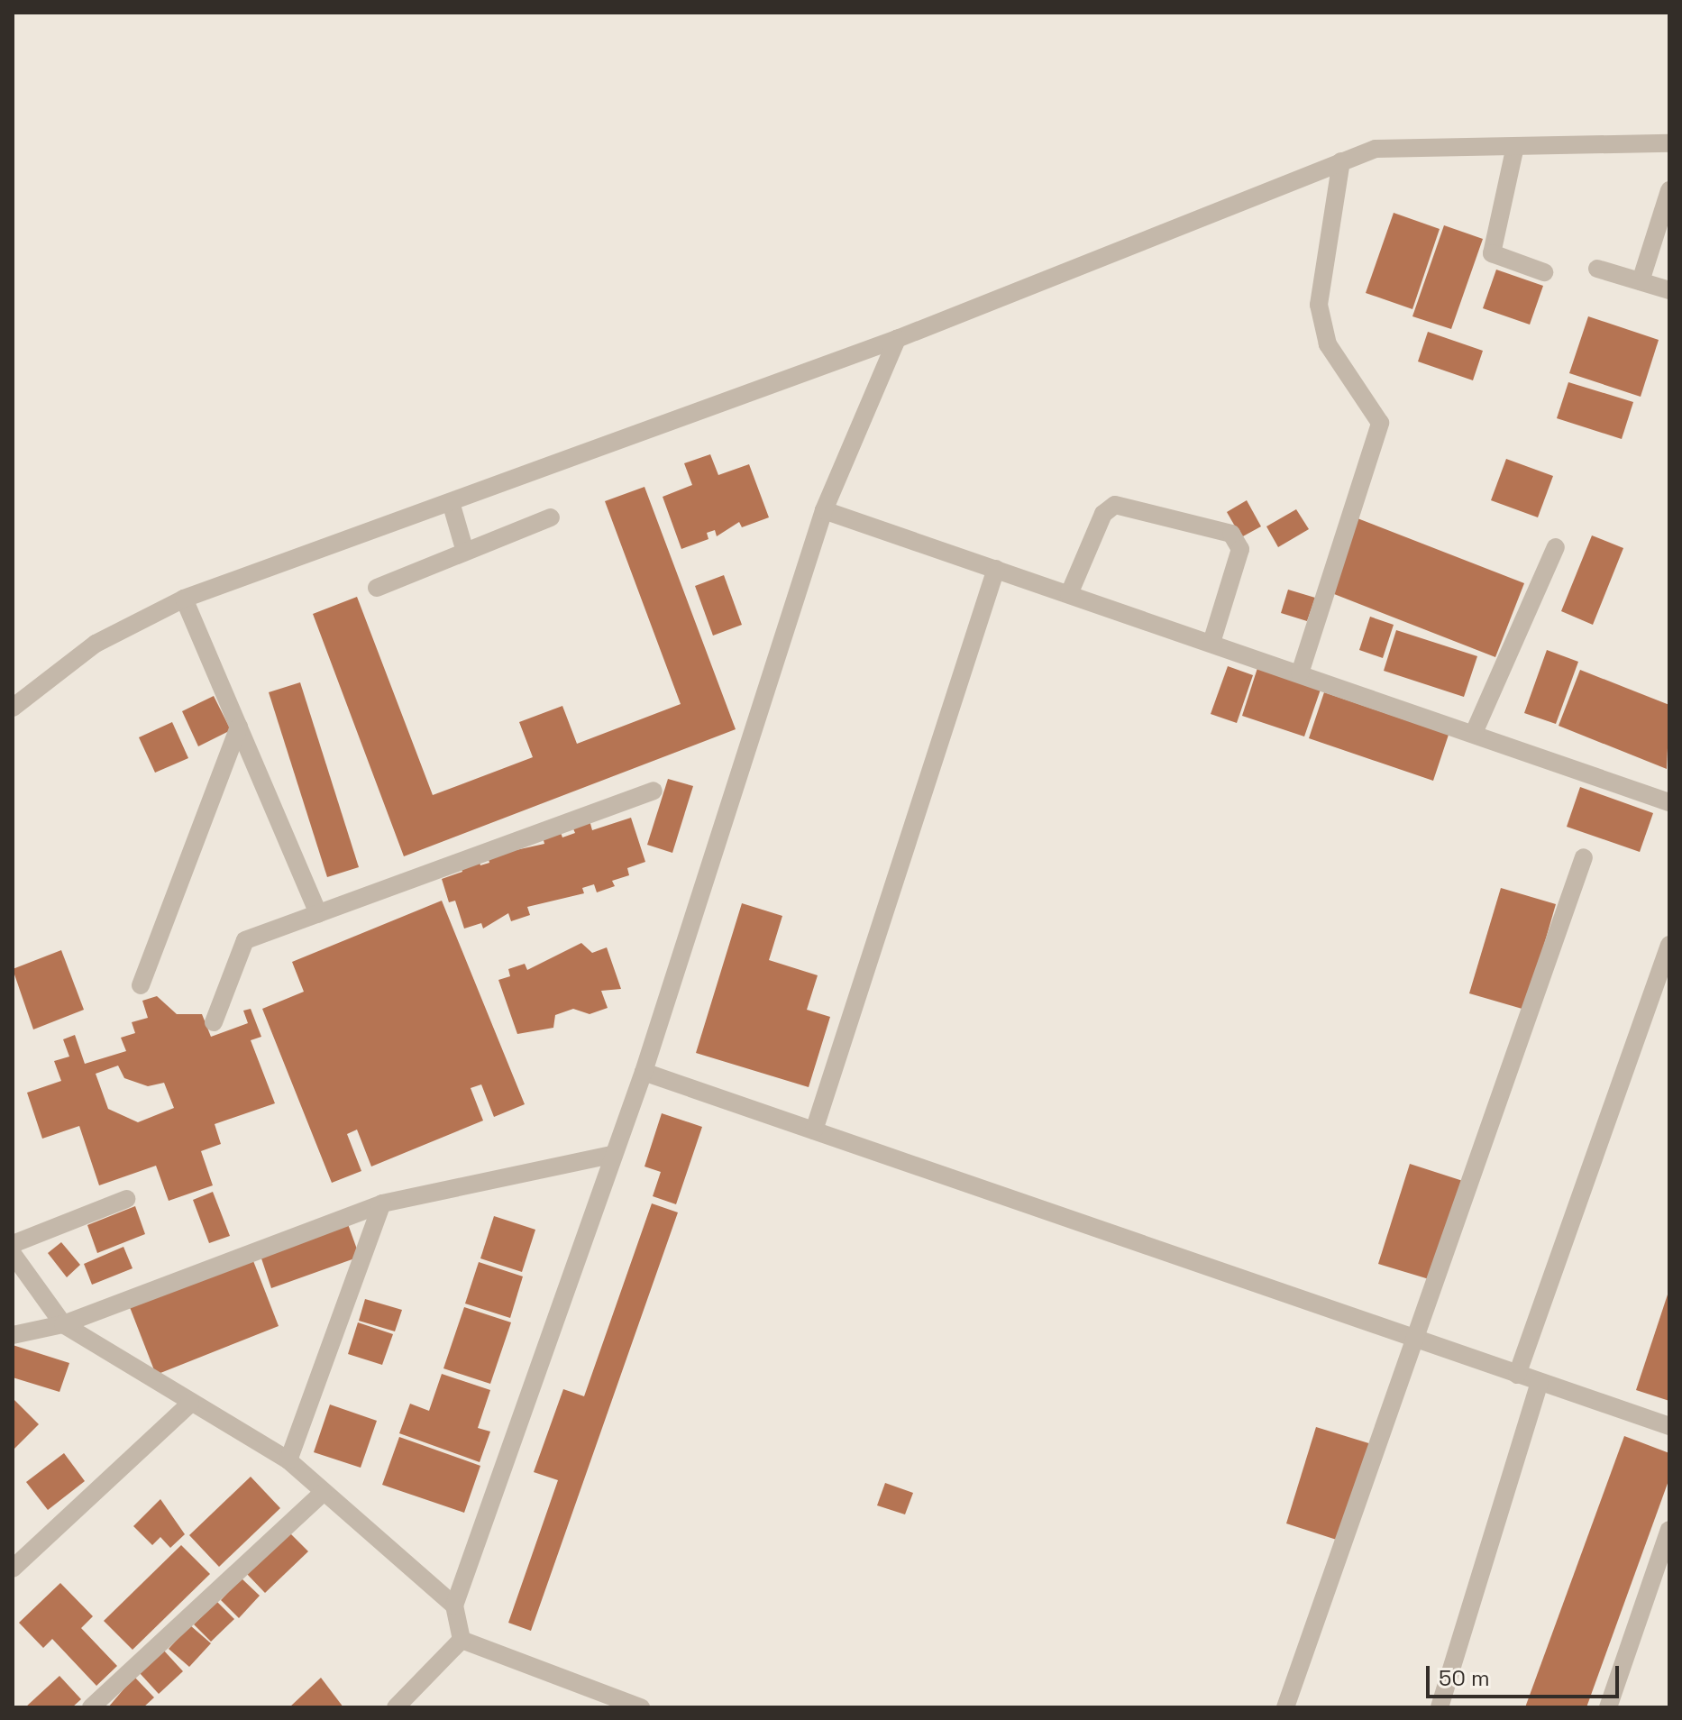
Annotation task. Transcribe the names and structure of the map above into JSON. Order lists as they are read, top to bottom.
{
  "scale_bar": "50 m"
}
